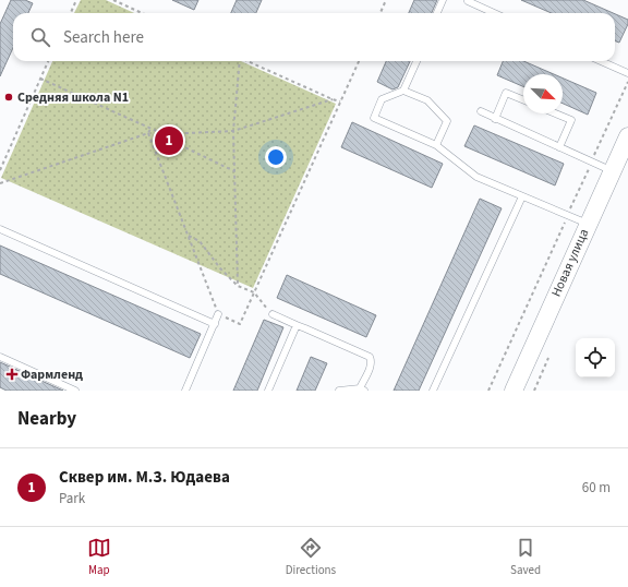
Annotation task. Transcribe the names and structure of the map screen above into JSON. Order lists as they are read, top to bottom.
{
  "streets": {
    "street": ["Новая улица"]
  },
  "places": {
    "other": ["Средняя школа N1"],
    "health": ["Фармленд"]
  },
  "north": "bottom right",
  "page": {
    "search": "Search here",
    "pins": "1",
    "heading": "Nearby",
    "list": [
      {
        "mark": "1",
        "name": "Сквер им. М.З. Юдаева",
        "note": "Park",
        "value": "60 m"
      }
    ],
    "nav": ["Map", "Directions", "Saved"]
  }
}
